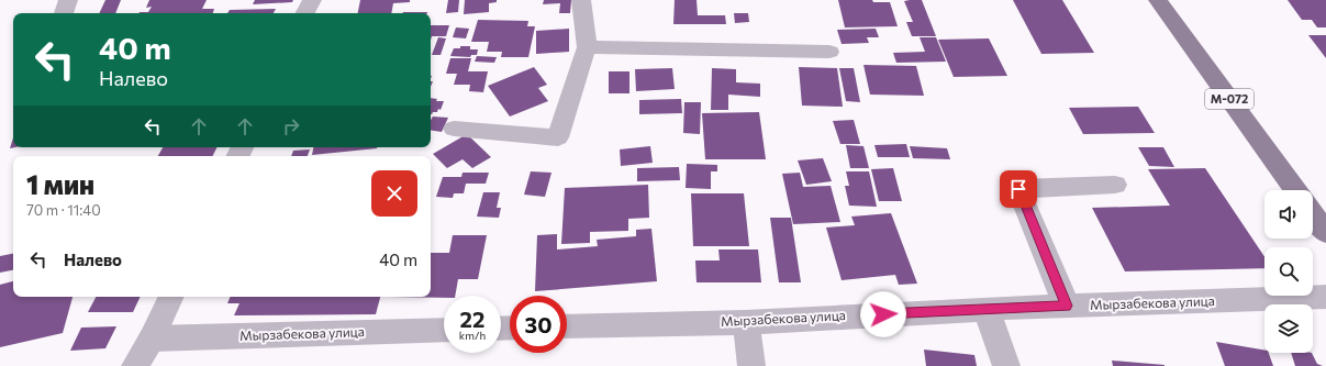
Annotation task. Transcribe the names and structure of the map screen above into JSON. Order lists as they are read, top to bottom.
{
  "streets": {
    "main road": ["М-072"],
    "street": ["Мырзабекова улица"]
  },
  "page": {
    "turn": ["40 m", "Налево"],
    "heading": ["1 мин", "70 m · 11:40"],
    "list": [
      {
        "name": "Налево",
        "value": "40 m"
      }
    ],
    "speed": "22 km/h",
    "limit": "30"
  }
}
